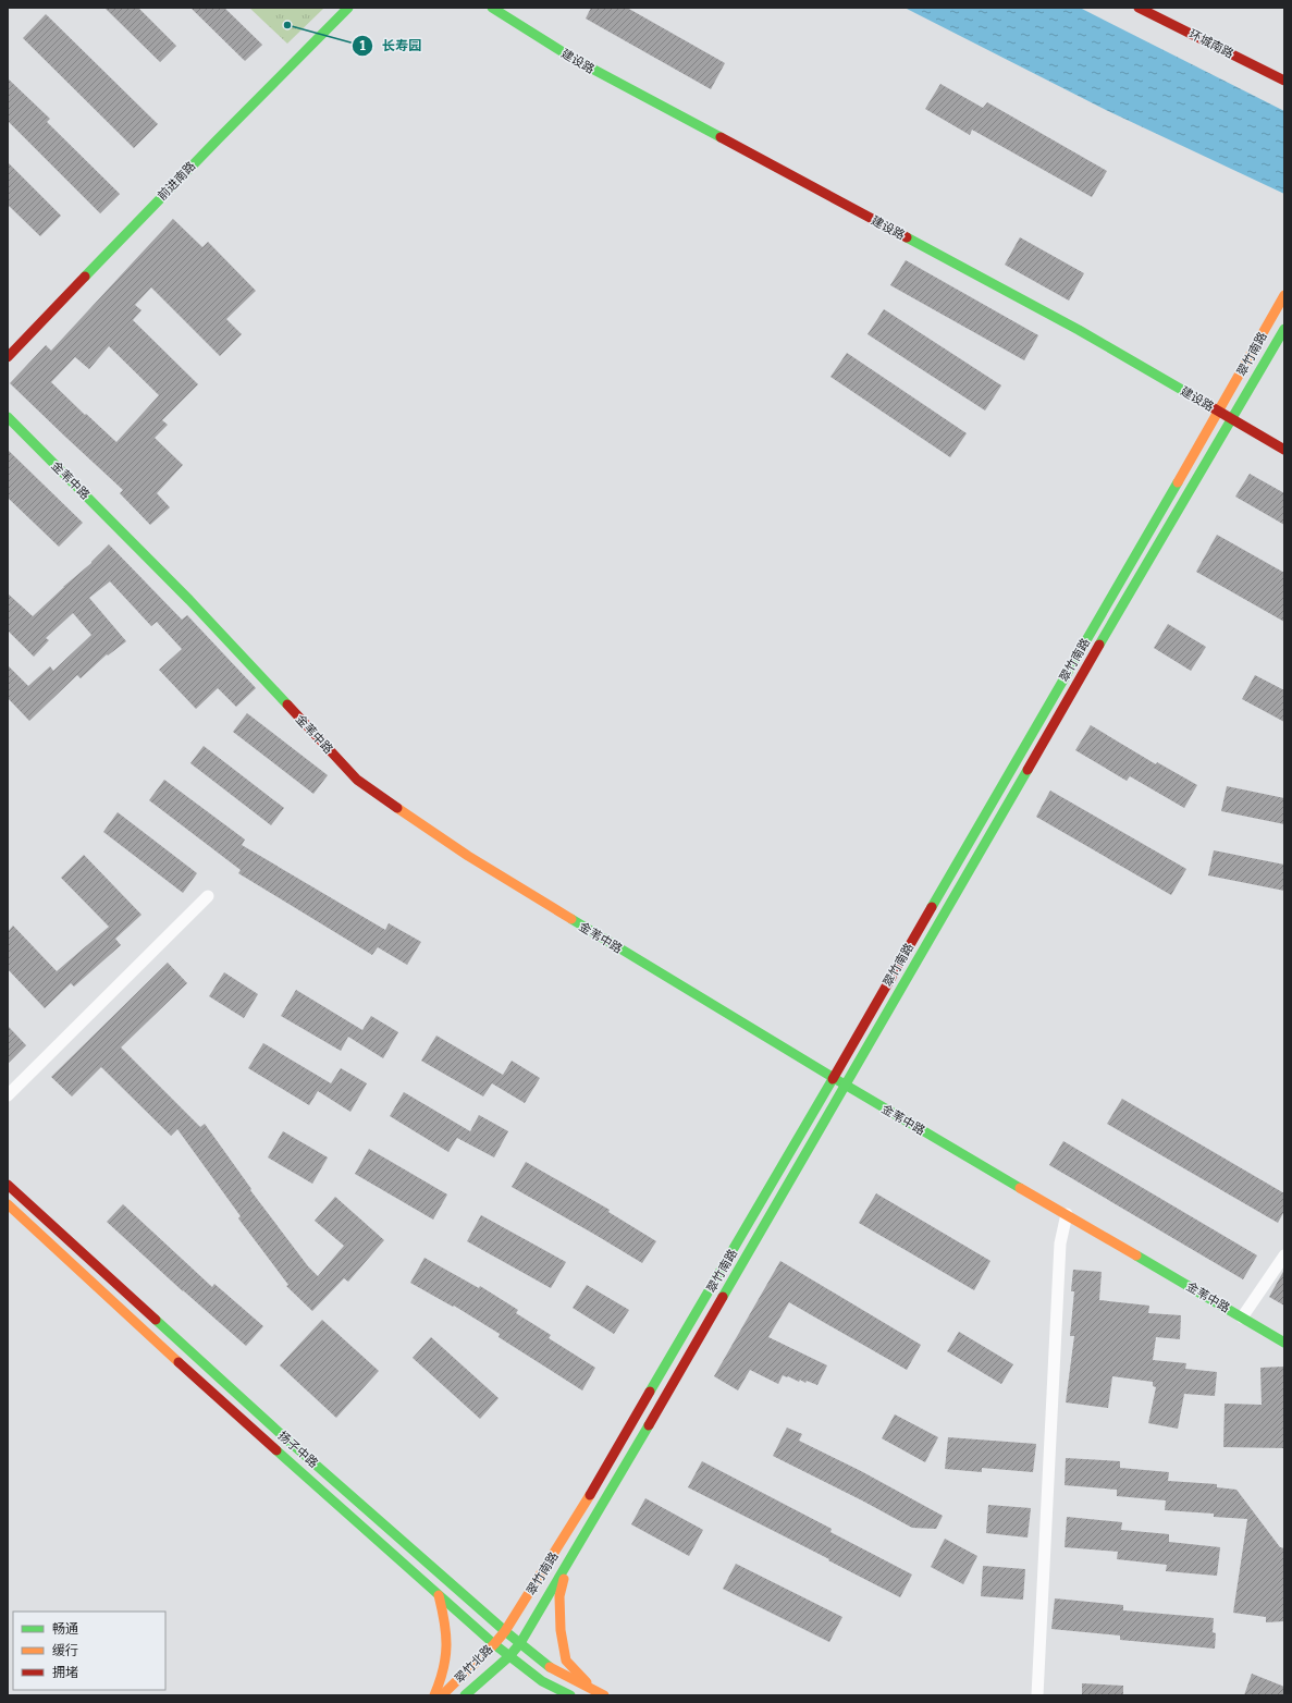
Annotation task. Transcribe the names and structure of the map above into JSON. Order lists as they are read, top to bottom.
{
  "streets": {
    "main road": [
      "环城南路",
      "建设路",
      "前进南路",
      "翠竹南路",
      "金苇中路",
      "扬子中路",
      "翠竹北路"
    ]
  },
  "crossings": [
    ["建设路", "翠竹南路"],
    ["翠竹南路", "金苇中路"],
    ["翠竹南路", "扬子中路"],
    ["翠竹南路", "翠竹北路"],
    ["扬子中路", "翠竹北路"]
  ],
  "places": ["长寿园"],
  "legend": ["畅通", "缓行", "拥堵"]
}
